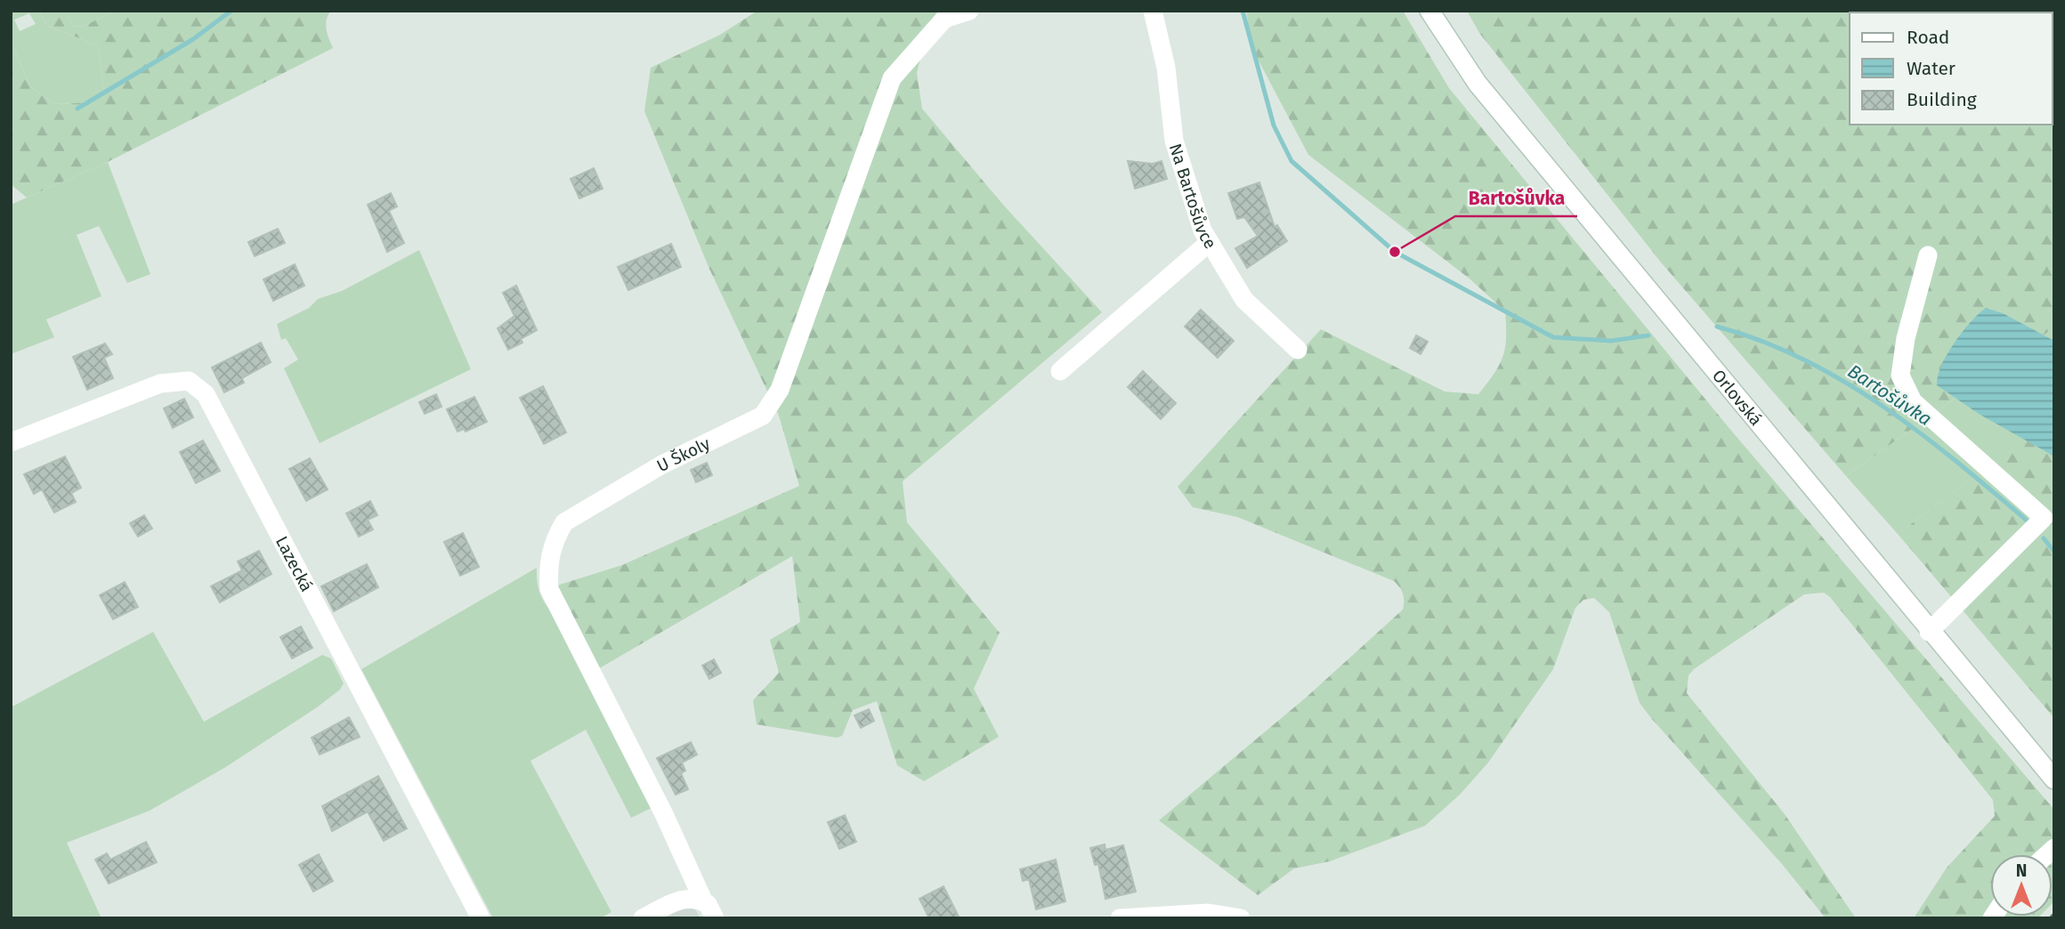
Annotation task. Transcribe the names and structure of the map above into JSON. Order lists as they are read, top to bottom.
{
  "streets": {
    "street": [
      "Na Bartošůvce",
      "Orlovská",
      "U Školy",
      "Lazecká"
    ]
  },
  "water": ["Bartošůvka"],
  "places": ["Bartošůvka"],
  "legend": ["Road", "Water", "Building"],
  "north": "top"
}
